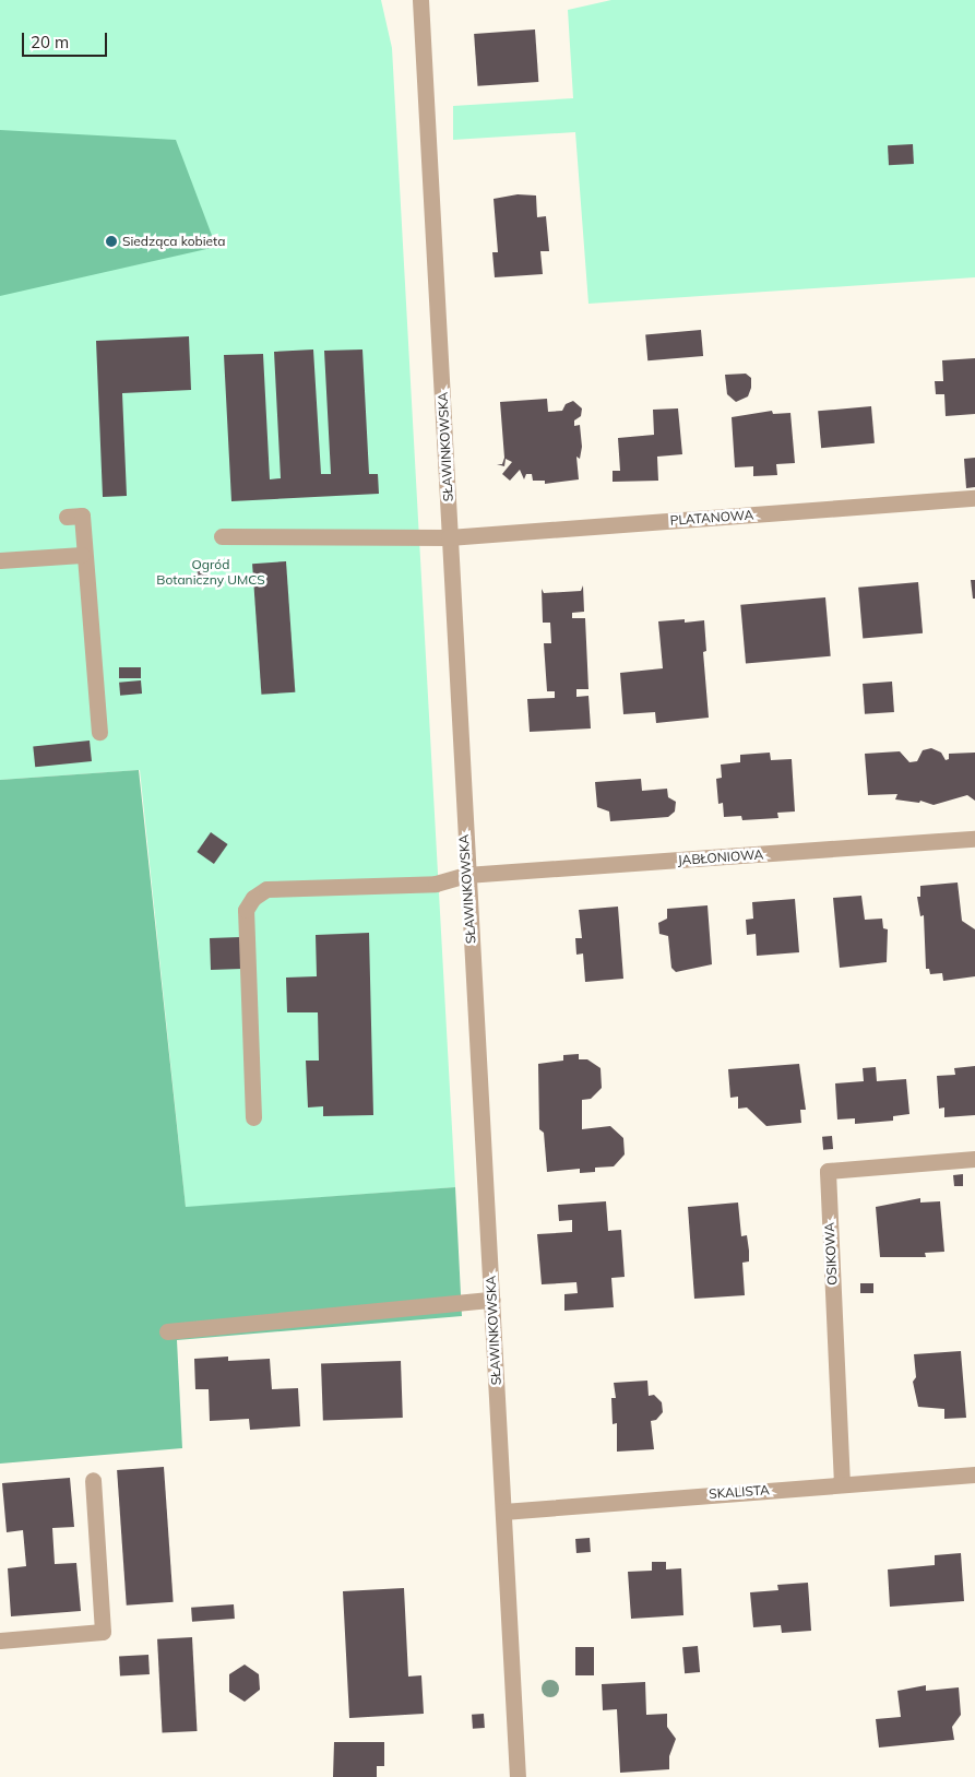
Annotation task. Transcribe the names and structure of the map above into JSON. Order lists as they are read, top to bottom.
{
  "streets": {
    "street": [
      "SŁAWINKOWSKA",
      "PLATANOWA",
      "JABŁONIOWA",
      "OSIKOWA",
      "SKALISTA"
    ]
  },
  "crossings": [
    ["SŁAWINKOWSKA", "PLATANOWA"],
    ["SŁAWINKOWSKA", "JABŁONIOWA"],
    ["SŁAWINKOWSKA", "SKALISTA"],
    ["OSIKOWA", "SKALISTA"]
  ],
  "parks": ["Ogród Botaniczny UMCS"],
  "places": ["Siedząca kobieta"],
  "scale_bar": "20 m"
}
